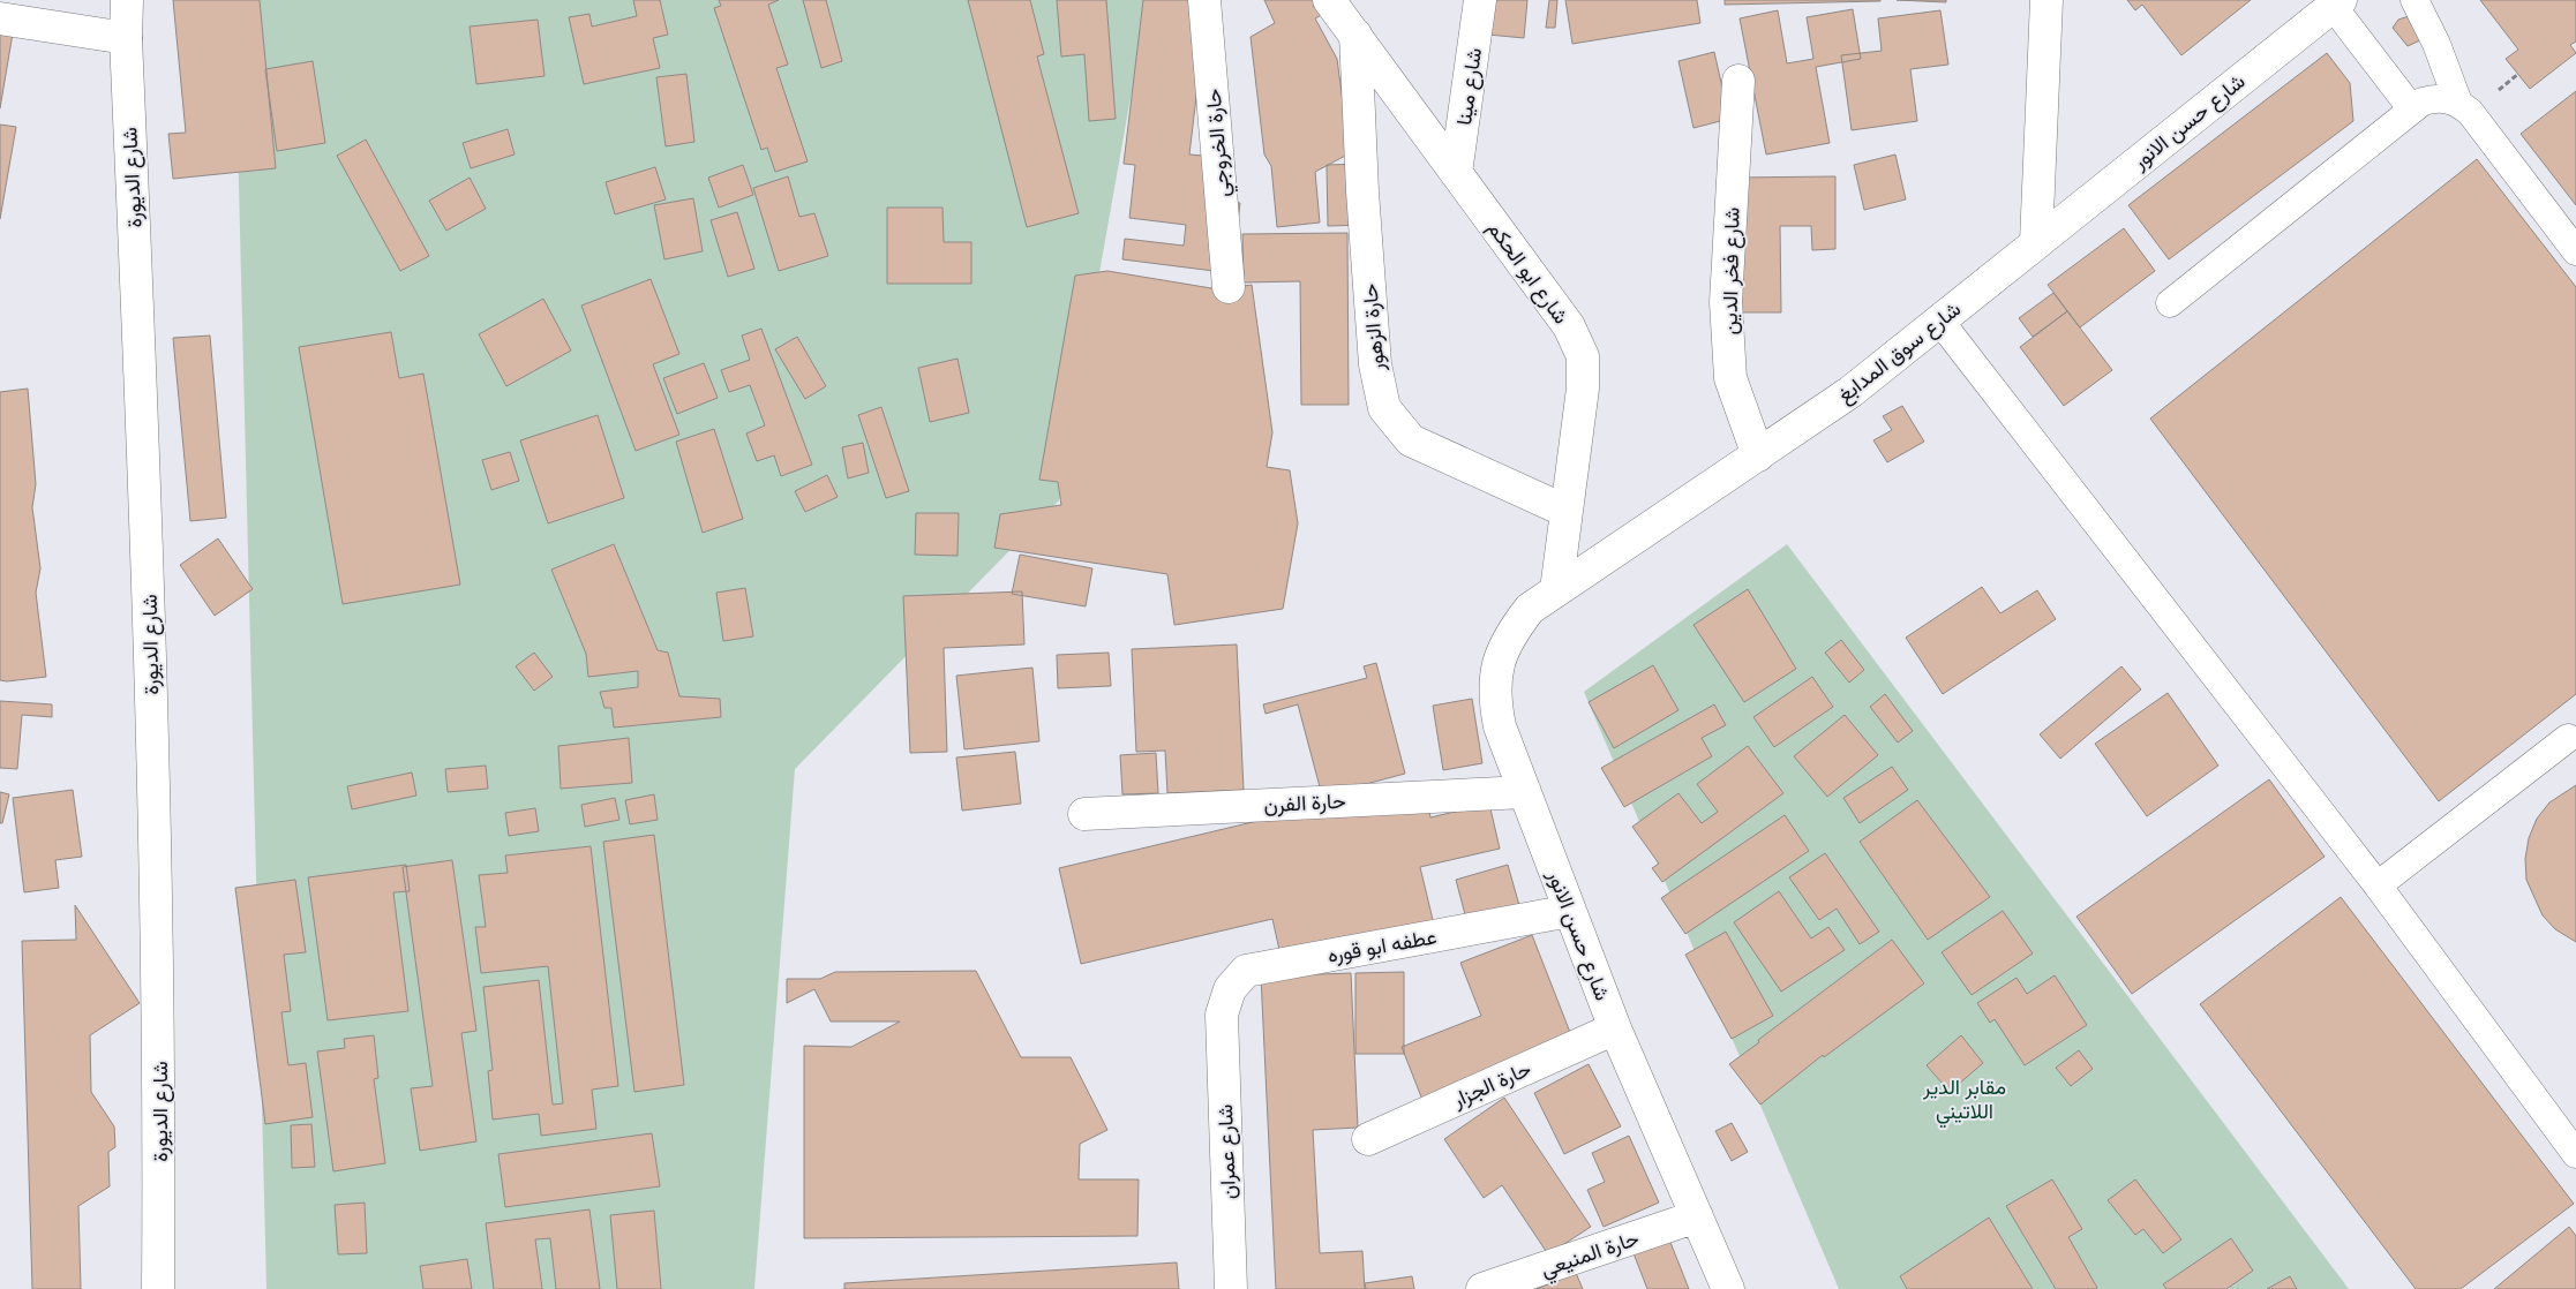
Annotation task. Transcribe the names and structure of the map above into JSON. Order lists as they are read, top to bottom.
{
  "streets": {
    "street": [
      "شارع مينا",
      "شارع حسن الانور",
      "حارة الخروجي",
      "شارع الديورة",
      "شارع فخر الدين",
      "شارع ابو الحكم",
      "حارة الزهور",
      "شارع سوق المدابغ",
      "حارة الفرن",
      "عطفه ابو قوره",
      "حارة الجزار",
      "شارع عمران",
      "حارة المنيعي"
    ]
  },
  "crossings": [
    ["شارع مينا", "شارع ابو الحكم"],
    ["شارع حسن الانور", "شارع ابو الحكم"],
    ["شارع حسن الانور", "شارع سوق المدابغ"],
    ["شارع حسن الانور", "حارة الفرن"],
    ["شارع حسن الانور", "عطفه ابو قوره"],
    ["شارع حسن الانور", "حارة الجزار"],
    ["شارع حسن الانور", "حارة المنيعي"],
    ["شارع فخر الدين", "شارع سوق المدابغ"],
    ["شارع ابو الحكم", "حارة الزهور"],
    ["شارع ابو الحكم", "شارع سوق المدابغ"],
    ["عطفه ابو قوره", "شارع عمران"]
  ],
  "parks": ["مقابر الدير اللاتيني"]
}
